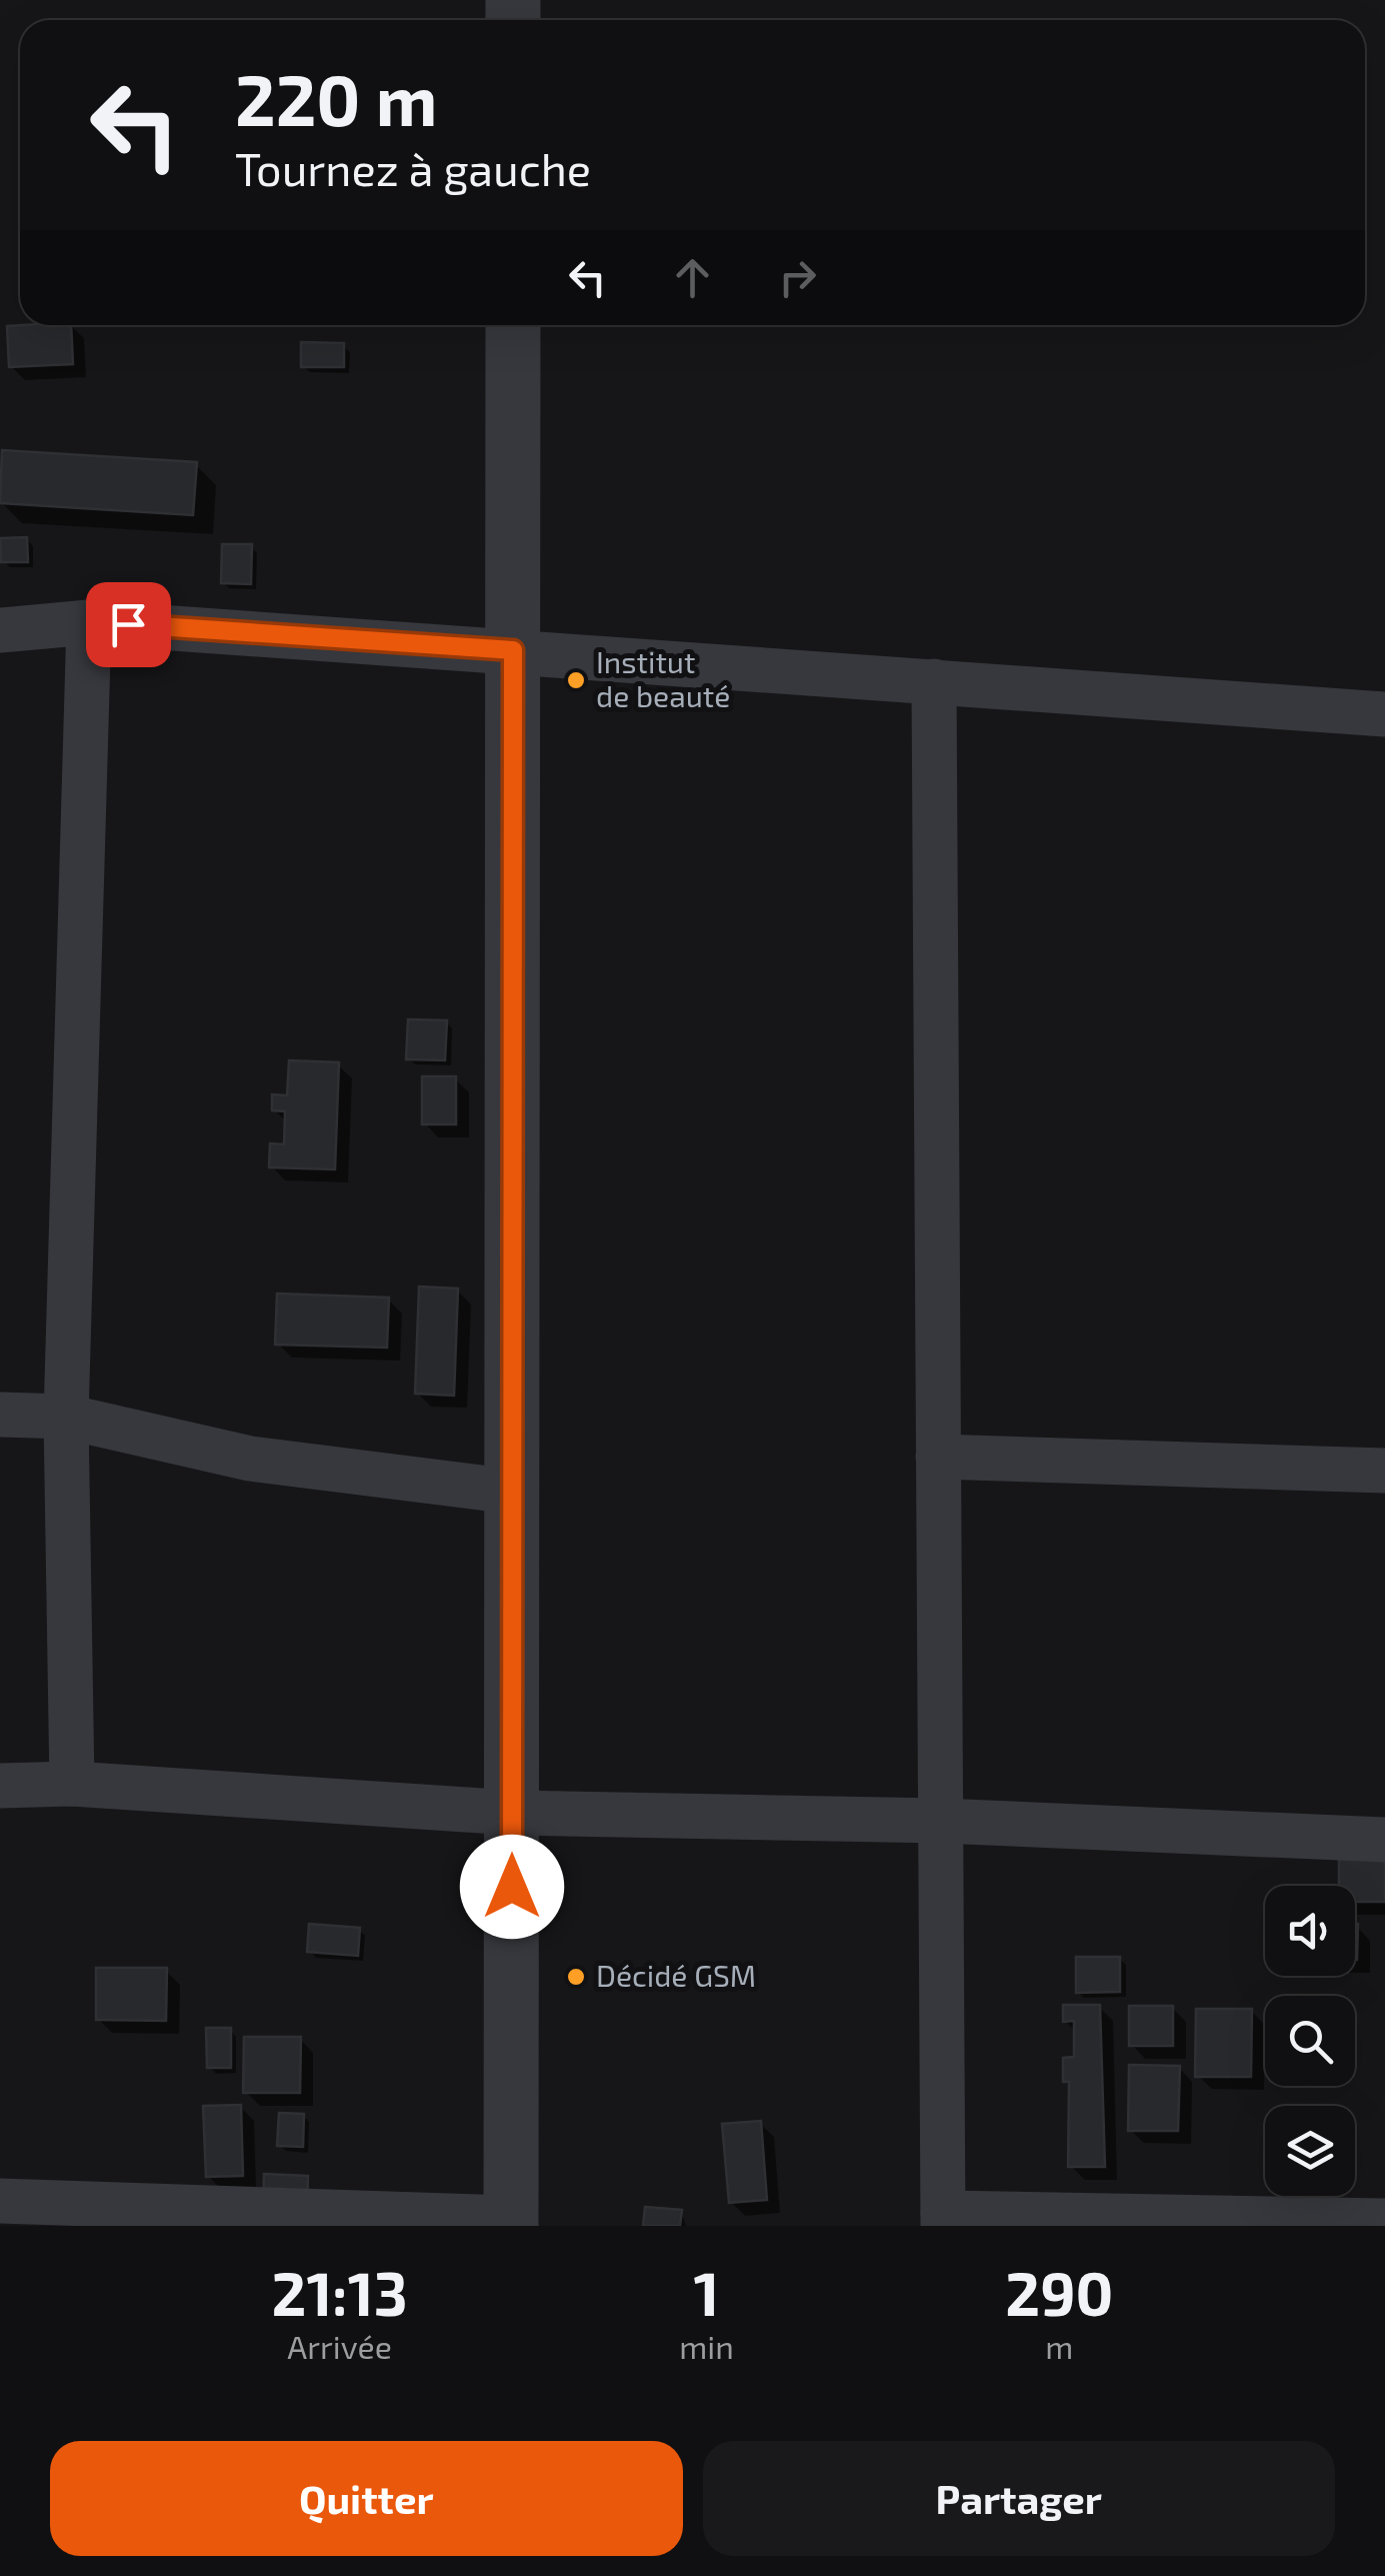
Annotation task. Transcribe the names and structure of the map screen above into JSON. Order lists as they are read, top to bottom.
{
  "places": ["Institut de beauté", "Décidé GSM"],
  "page": {
    "turn": ["220 m", "Tournez à gauche"],
    "eta": [
      "21:13",
      "Arrivée",
      "1",
      "min",
      "290",
      "m"
    ],
    "buttons": ["Quitter", "Partager"]
  }
}
